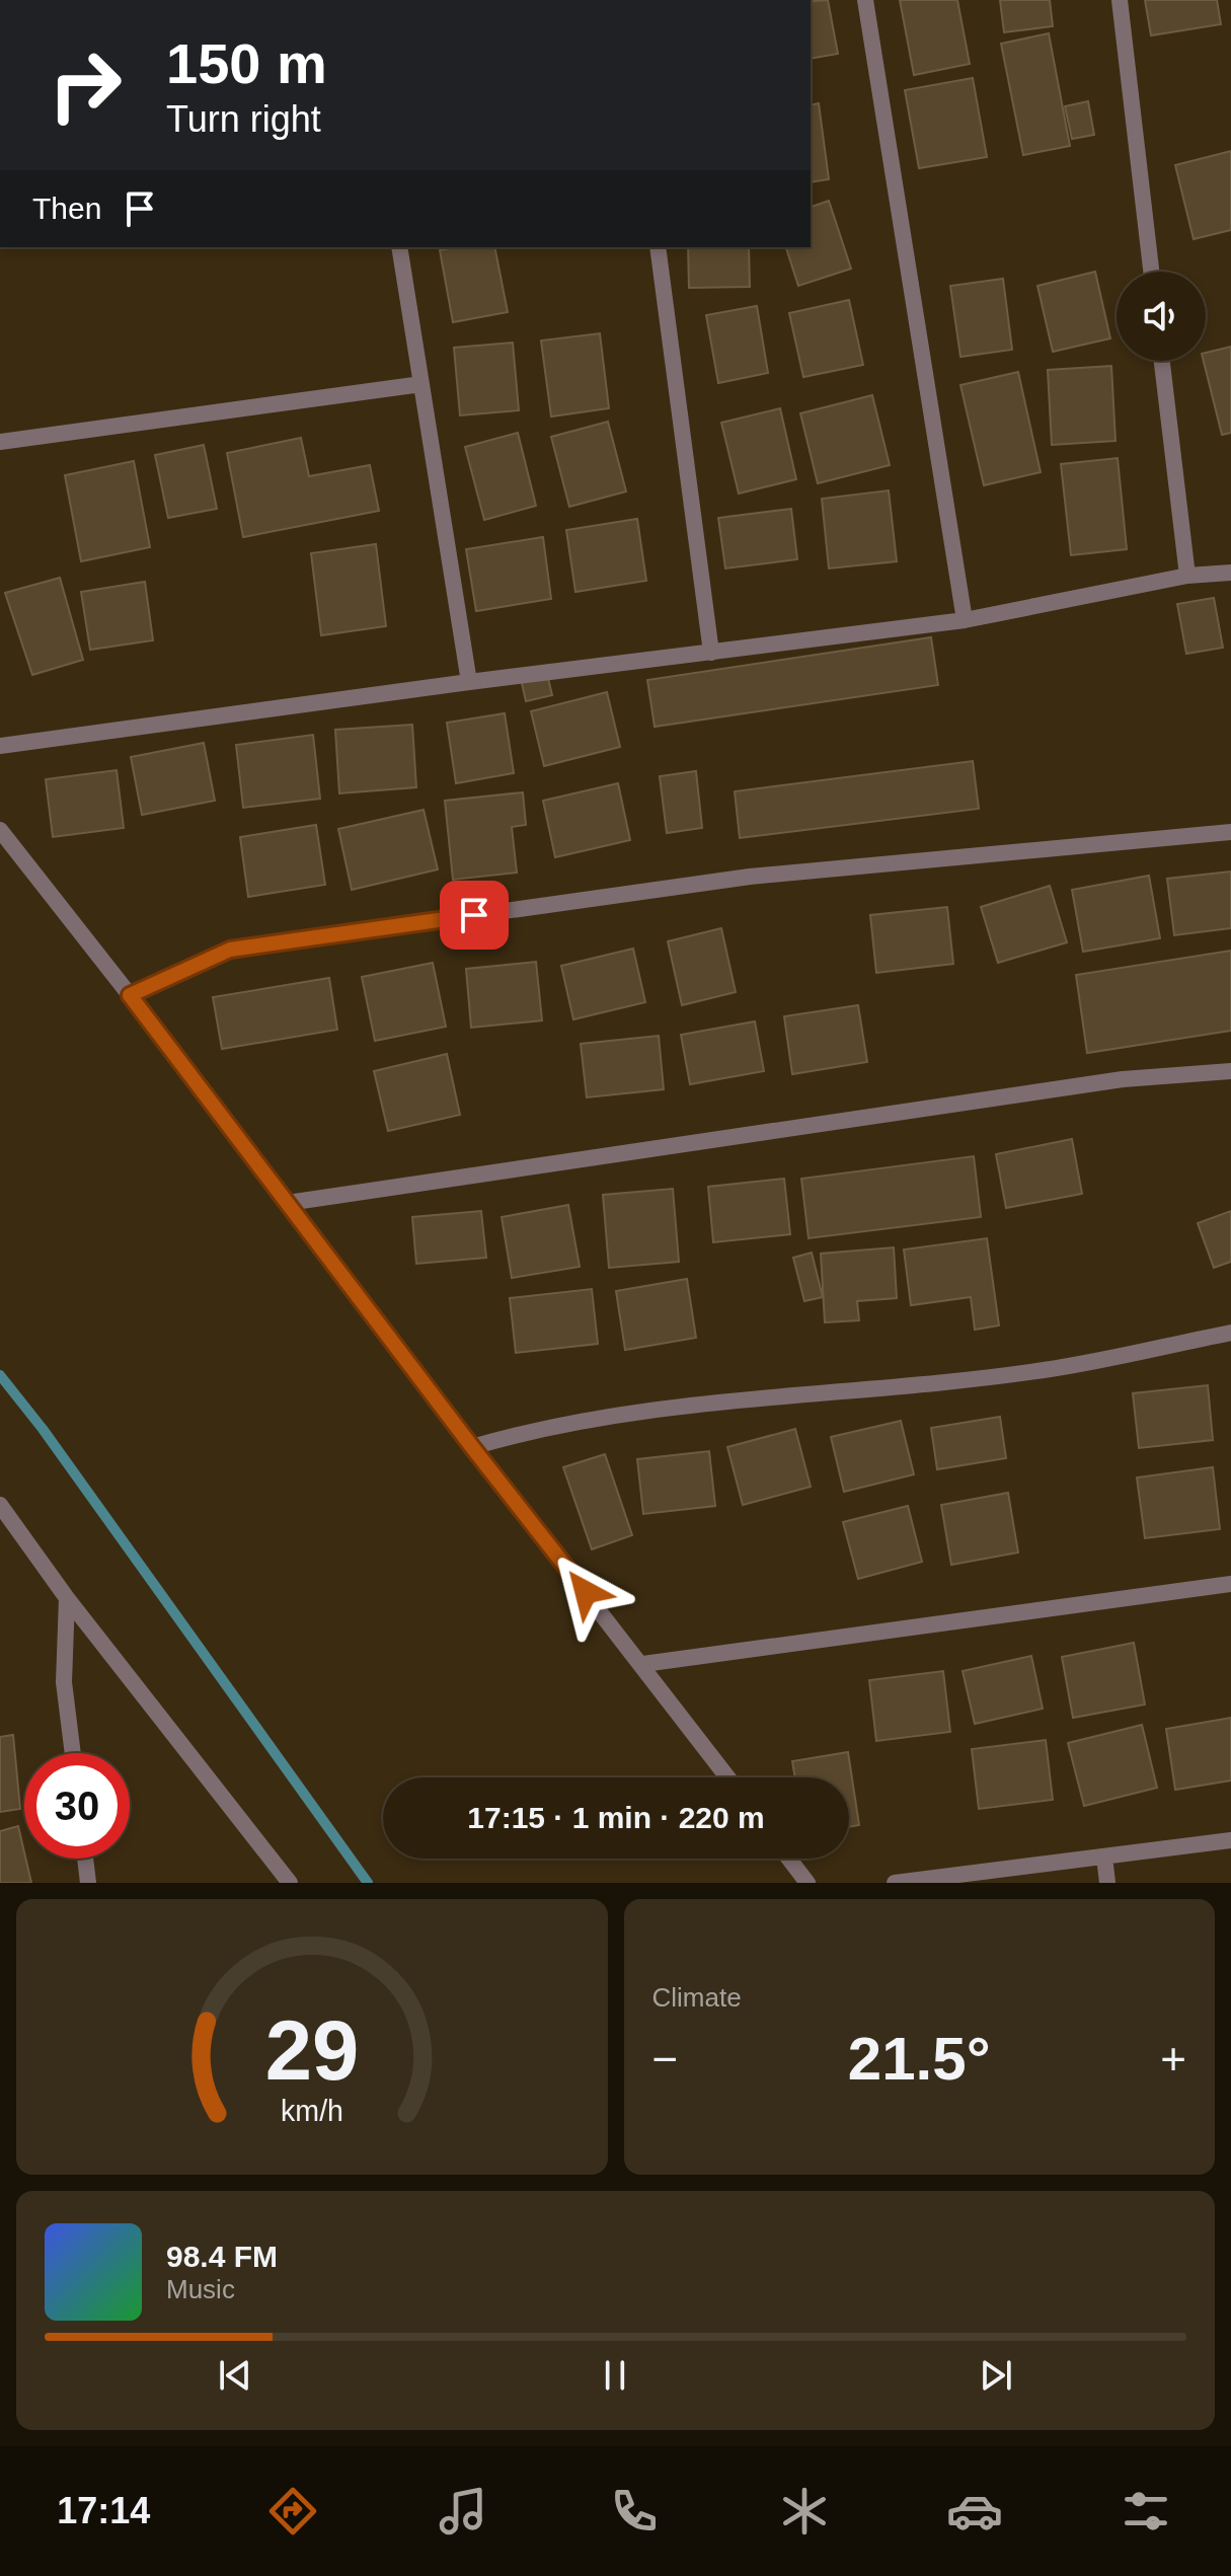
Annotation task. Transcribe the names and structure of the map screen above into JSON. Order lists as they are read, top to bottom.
{
  "page": {
    "turn": ["150 m", "Turn right"],
    "then": "Then",
    "limit": "30",
    "trip": "17:15 · 1 min · 220 m",
    "tile": "Climate",
    "heat": ["−", "21.5°", "+"],
    "song": ["98.4 FM", "Music"],
    "tabs": "17:14",
    "gauge": ["29", "km/h"]
  }
}
